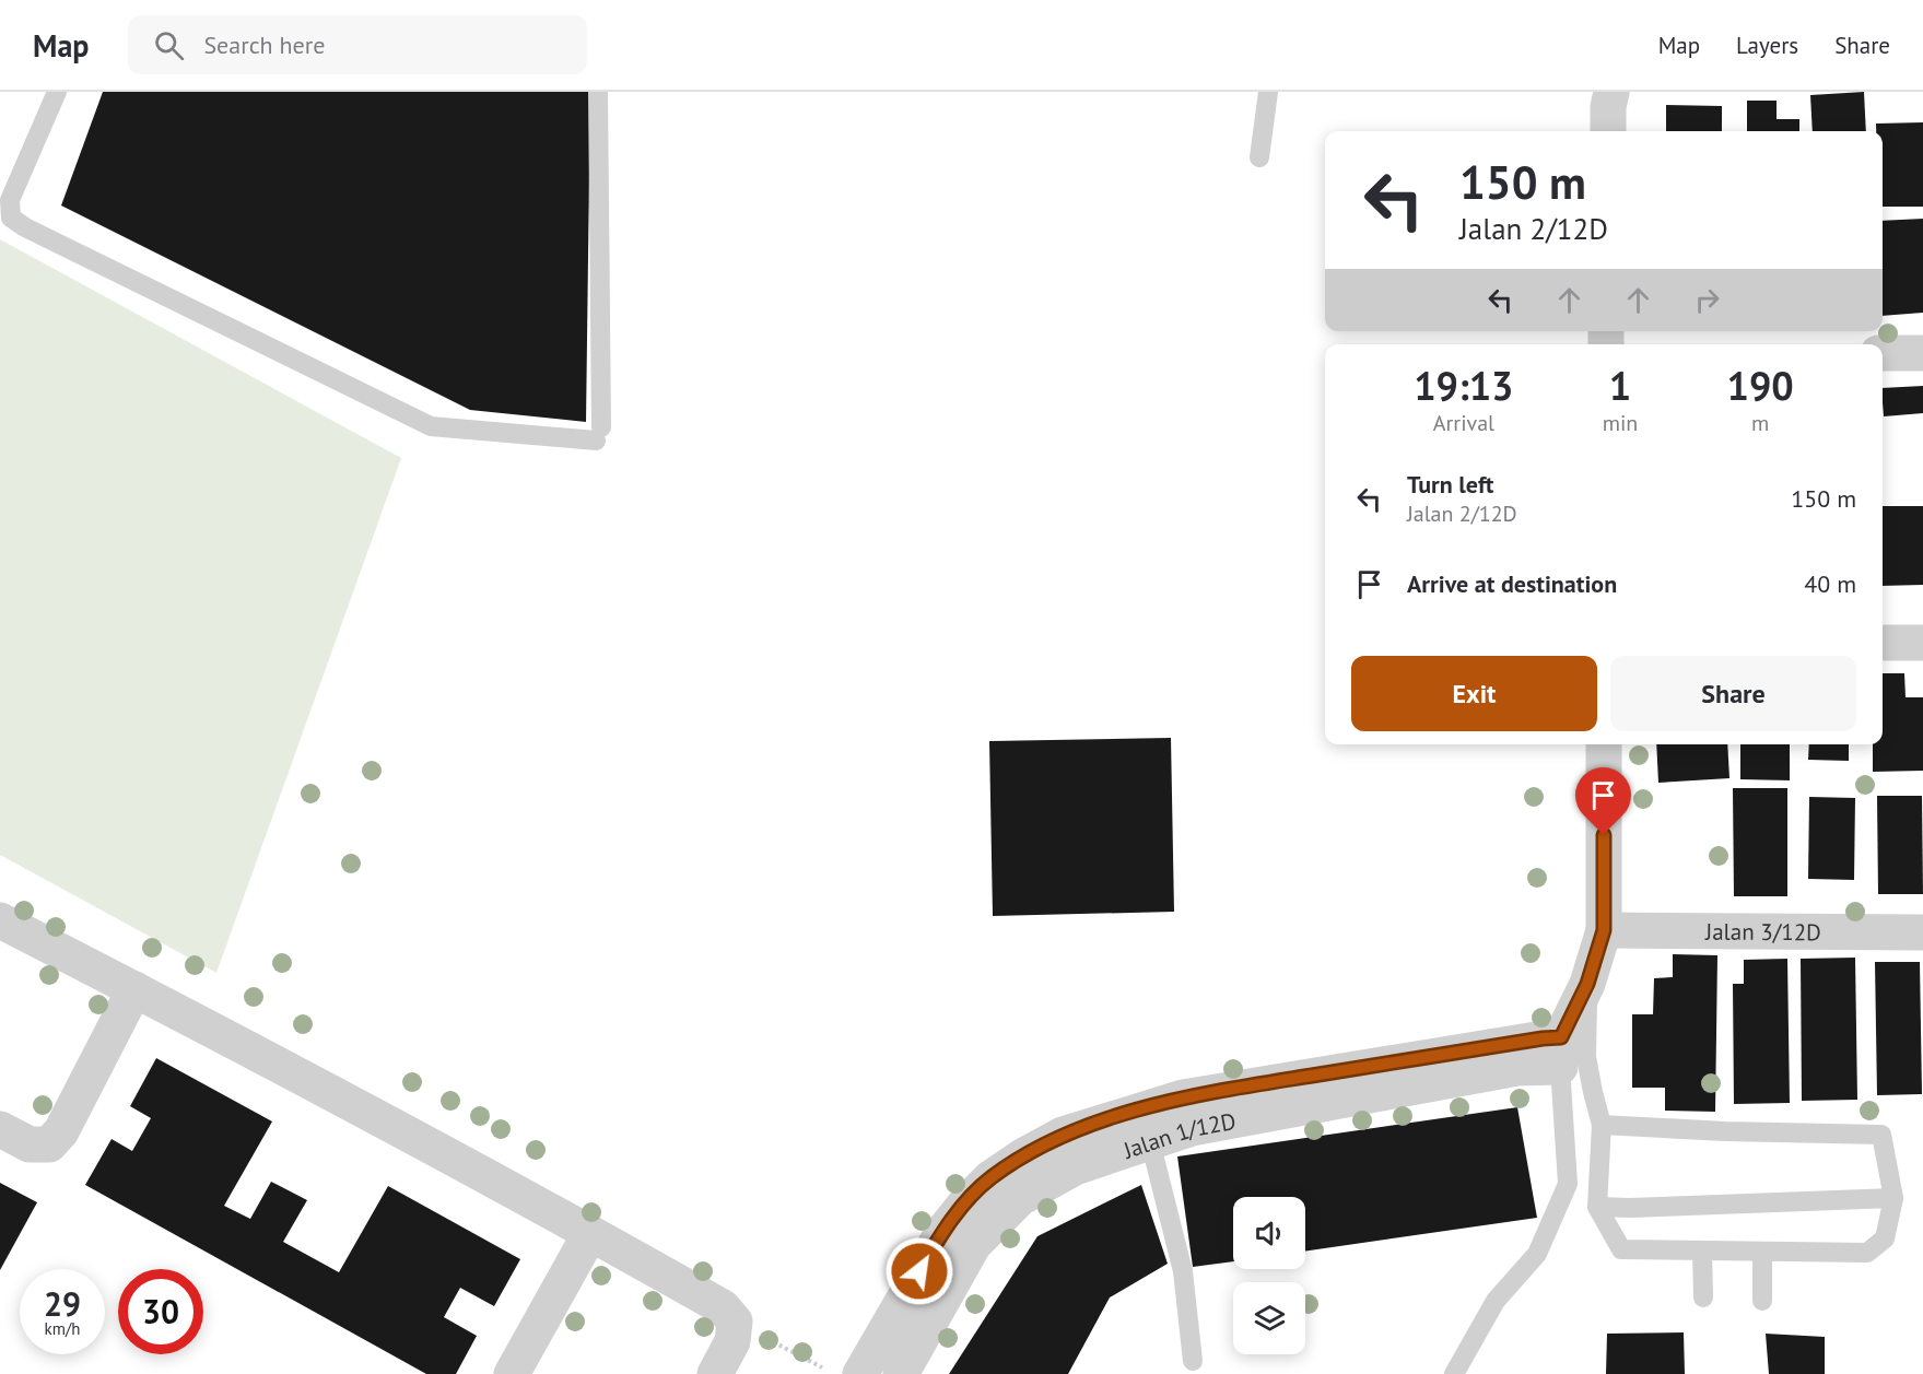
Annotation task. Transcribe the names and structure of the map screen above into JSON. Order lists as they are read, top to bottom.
{
  "streets": {
    "street": ["Jalan 3/12D", "Jalan 1/12D"]
  },
  "page": {
    "header": "Map",
    "search": "Search here",
    "nav": ["Map", "Layers", "Share"],
    "turn": ["150 m", "Jalan 2/12D"],
    "eta": [
      "19:13",
      "Arrival",
      "1",
      "min",
      "190",
      "m"
    ],
    "list": [
      {
        "name": "Turn left",
        "note": "Jalan 2/12D",
        "value": "150 m"
      },
      {
        "name": "Arrive at destination",
        "value": "40 m"
      }
    ],
    "buttons": ["Exit", "Share"],
    "speed": "29 km/h",
    "limit": "30"
  }
}
